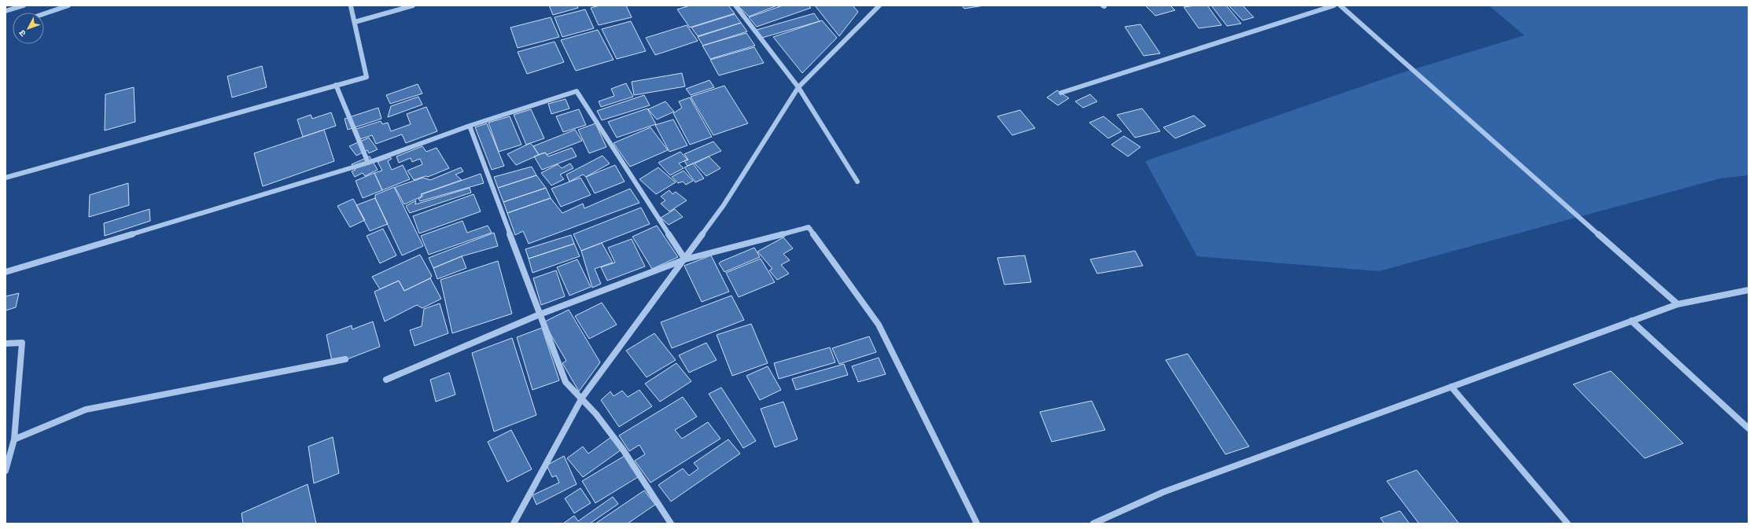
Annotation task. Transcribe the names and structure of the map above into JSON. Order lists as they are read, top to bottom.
{
  "north": "bottom left"
}
